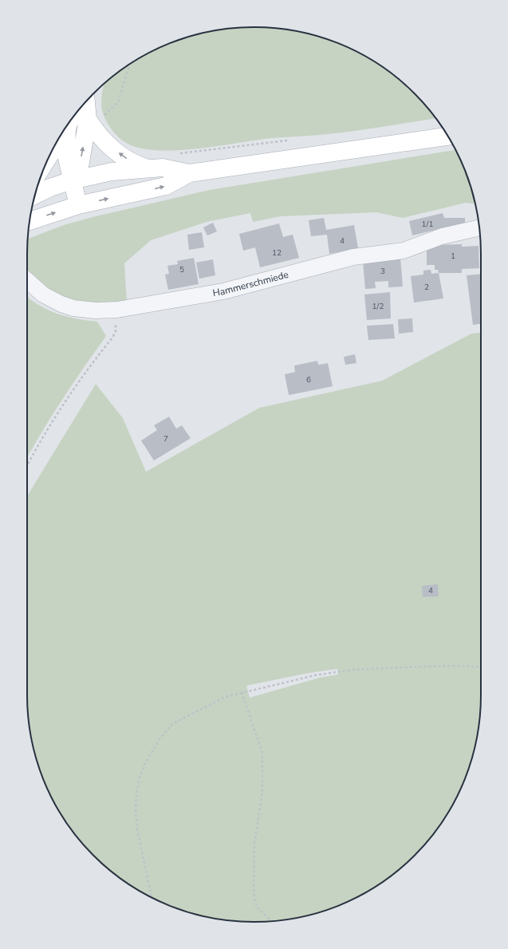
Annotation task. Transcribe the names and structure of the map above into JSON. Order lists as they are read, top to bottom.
{
  "streets": {
    "street": ["Hammerschmiede"]
  },
  "house_numbers": [
    "1/1",
    "4",
    "12",
    "1",
    "5",
    "3",
    "2",
    "1/2",
    "6",
    "7",
    "4"
  ]
}
